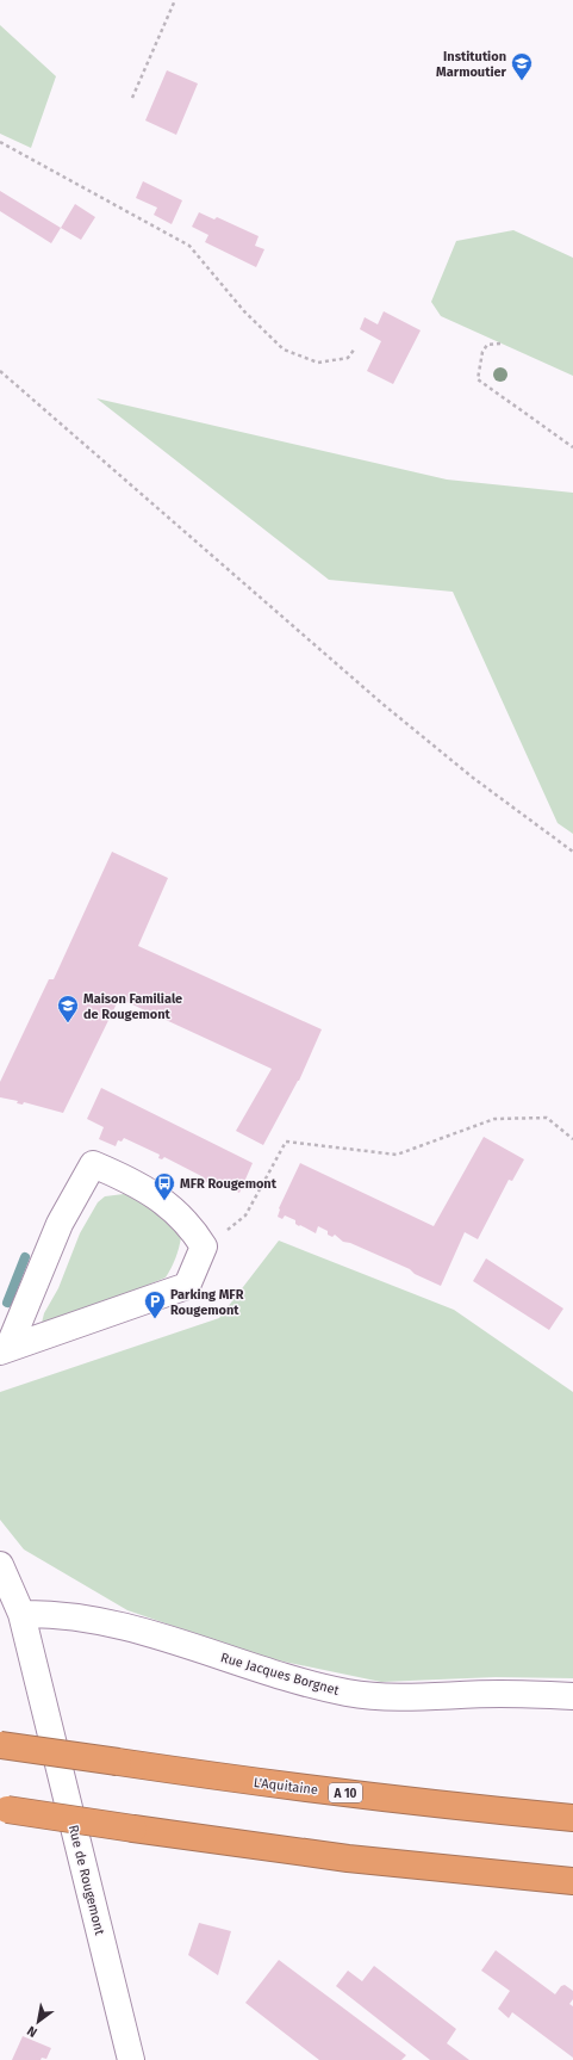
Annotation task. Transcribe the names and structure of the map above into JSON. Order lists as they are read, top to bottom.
{
  "streets": {
    "highway": ["L'Aquitaine", "A 10"],
    "street": ["Rue Jacques Borgnet", "Rue de Rougemont"]
  },
  "crossings": [
    ["Rue Jacques Borgnet", "Rue de Rougemont"]
  ],
  "places": {
    "school or university": ["Institution Marmoutier", "Maison Familiale de Rougemont"],
    "bus stop": ["MFR Rougemont"],
    "parking": ["Parking MFR Rougemont"]
  },
  "north": "bottom left"
}
